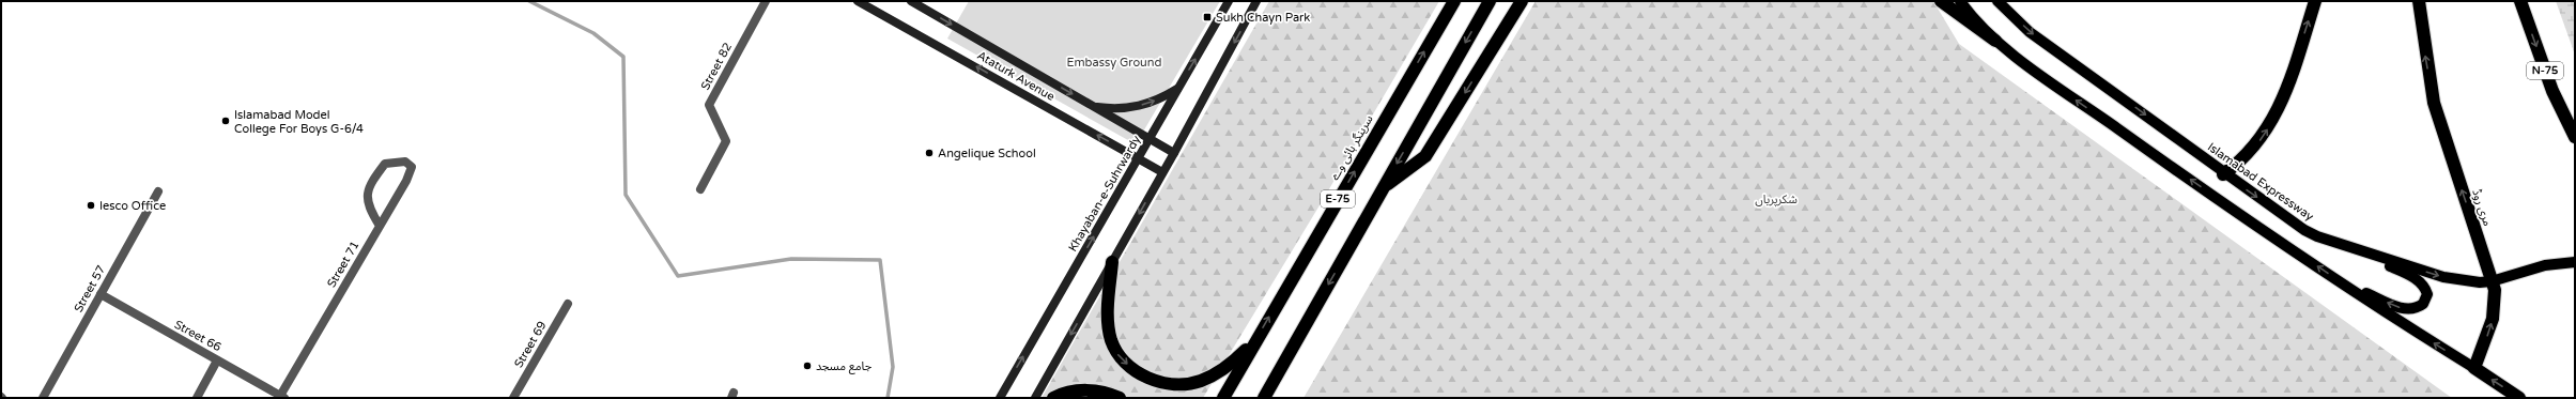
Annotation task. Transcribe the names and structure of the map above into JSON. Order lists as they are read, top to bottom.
{
  "streets": {
    "highway": [
      "N-75",
      "سرینگر ہائی وے",
      "E-75",
      "مری روڈ"
    ],
    "main road": ["Ataturk Avenue", "Islamabad Expressway", "Khayaban-e-Suhrwardy"],
    "street": [
      "Street 82",
      "Street 71",
      "Street 57",
      "Street 66",
      "Street 69"
    ]
  },
  "crossings": [
    ["Ataturk Avenue", "Khayaban-e-Suhrwardy"],
    ["Islamabad Expressway", "مری روڈ"],
    ["Street 71", "Street 66"],
    ["Street 57", "Street 66"]
  ],
  "one_way": ["مری روڈ"],
  "parks": ["Embassy Ground", "شکرپریاں"],
  "places": {
    "transit": ["Sukh Chayn Park"],
    "other": [
      "Islamabad Model College For Boys G-6/4",
      "Angelique School",
      "Iesco Office",
      "جامع مسجد"
    ]
  }
}
